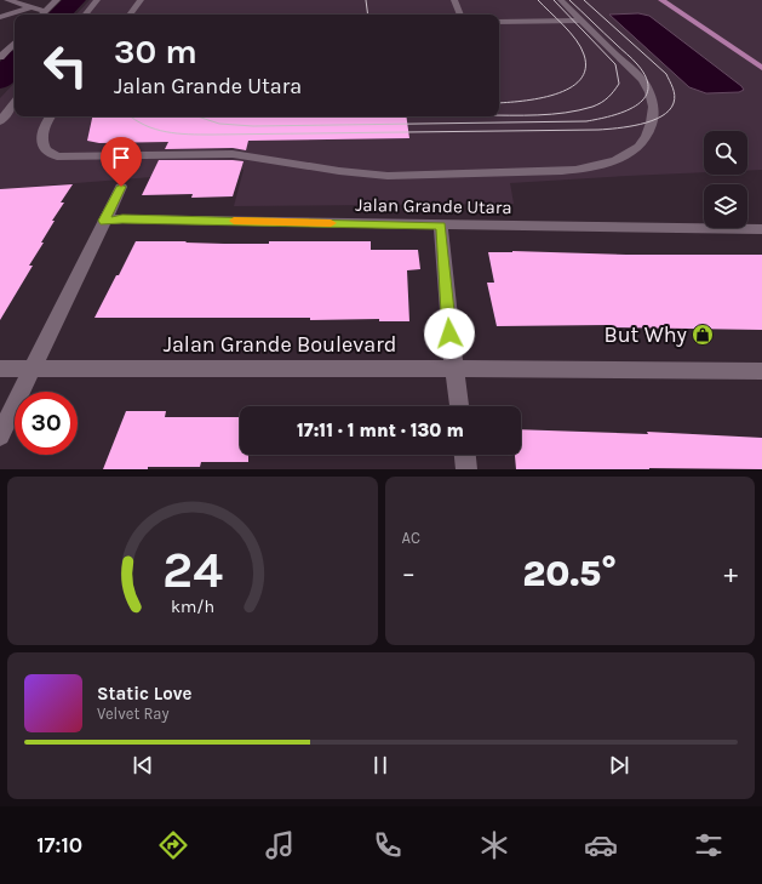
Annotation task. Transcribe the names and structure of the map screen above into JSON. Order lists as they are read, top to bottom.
{
  "streets": {
    "street": ["Jalan Grande Utara", "Jalan Grande Boulevard"]
  },
  "places": {
    "shop": ["But Why"]
  },
  "page": {
    "turn": ["30 m", "Jalan Grande Utara"],
    "limit": "30",
    "trip": "17:11 · 1 mnt · 130 m",
    "tile": "AC",
    "heat": ["−", "20.5°", "+"],
    "song": ["Static Love", "Velvet Ray"],
    "tabs": "17:10",
    "gauge": ["24", "km/h"]
  }
}
